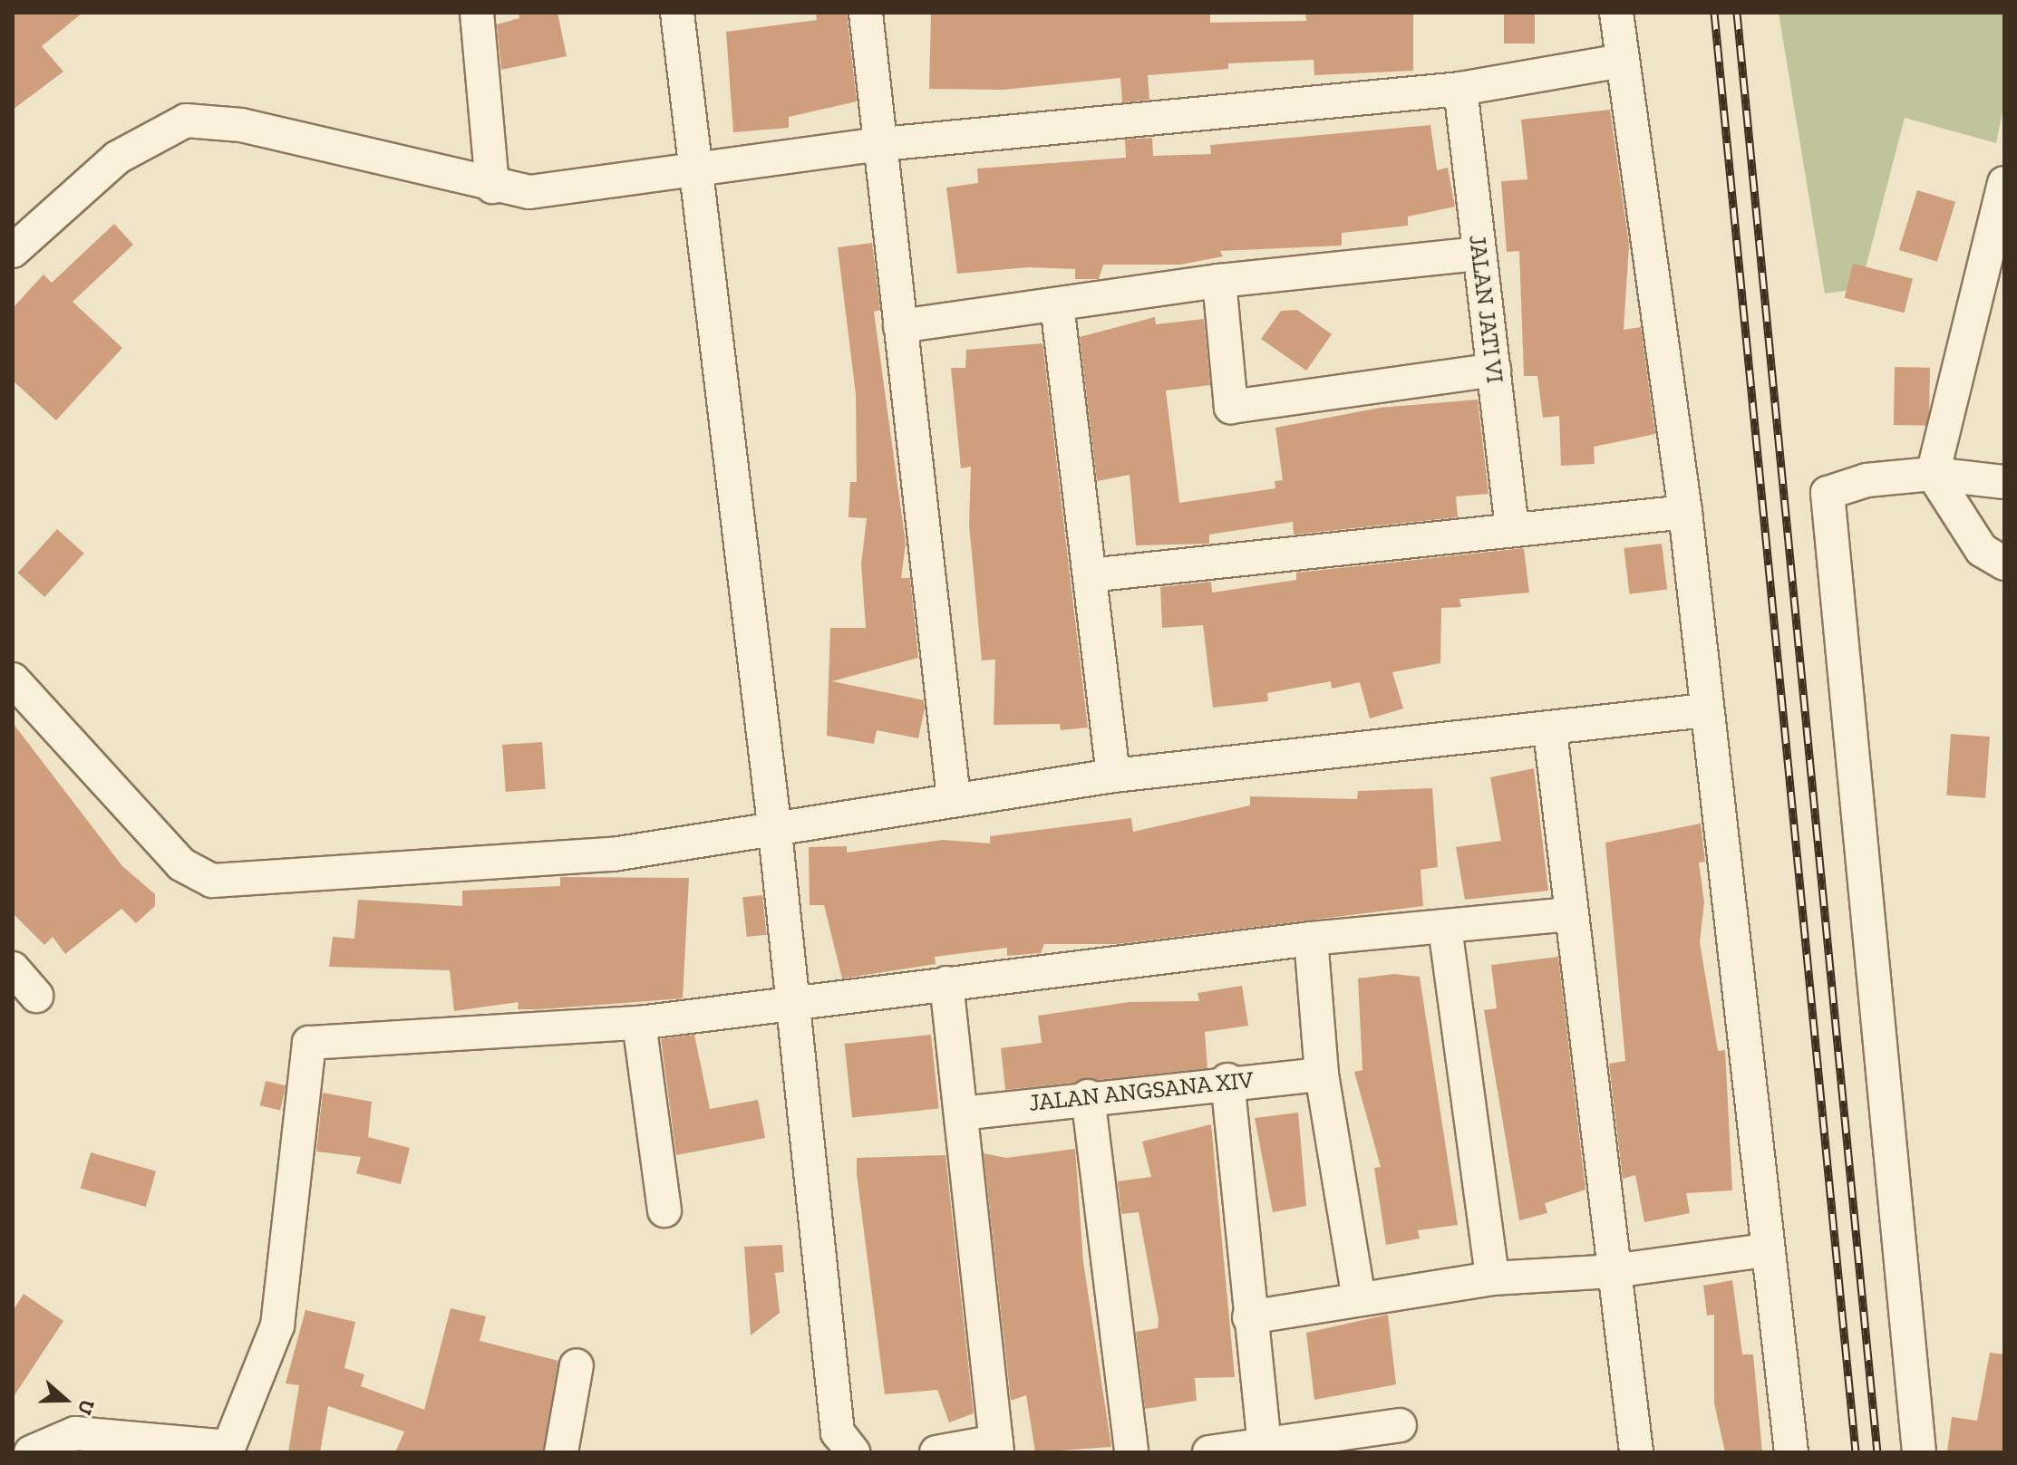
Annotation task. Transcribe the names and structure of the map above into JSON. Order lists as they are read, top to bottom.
{
  "streets": {
    "street": ["JALAN JATI VI", "JALAN ANGSANA XIV"]
  },
  "north": "right"
}
